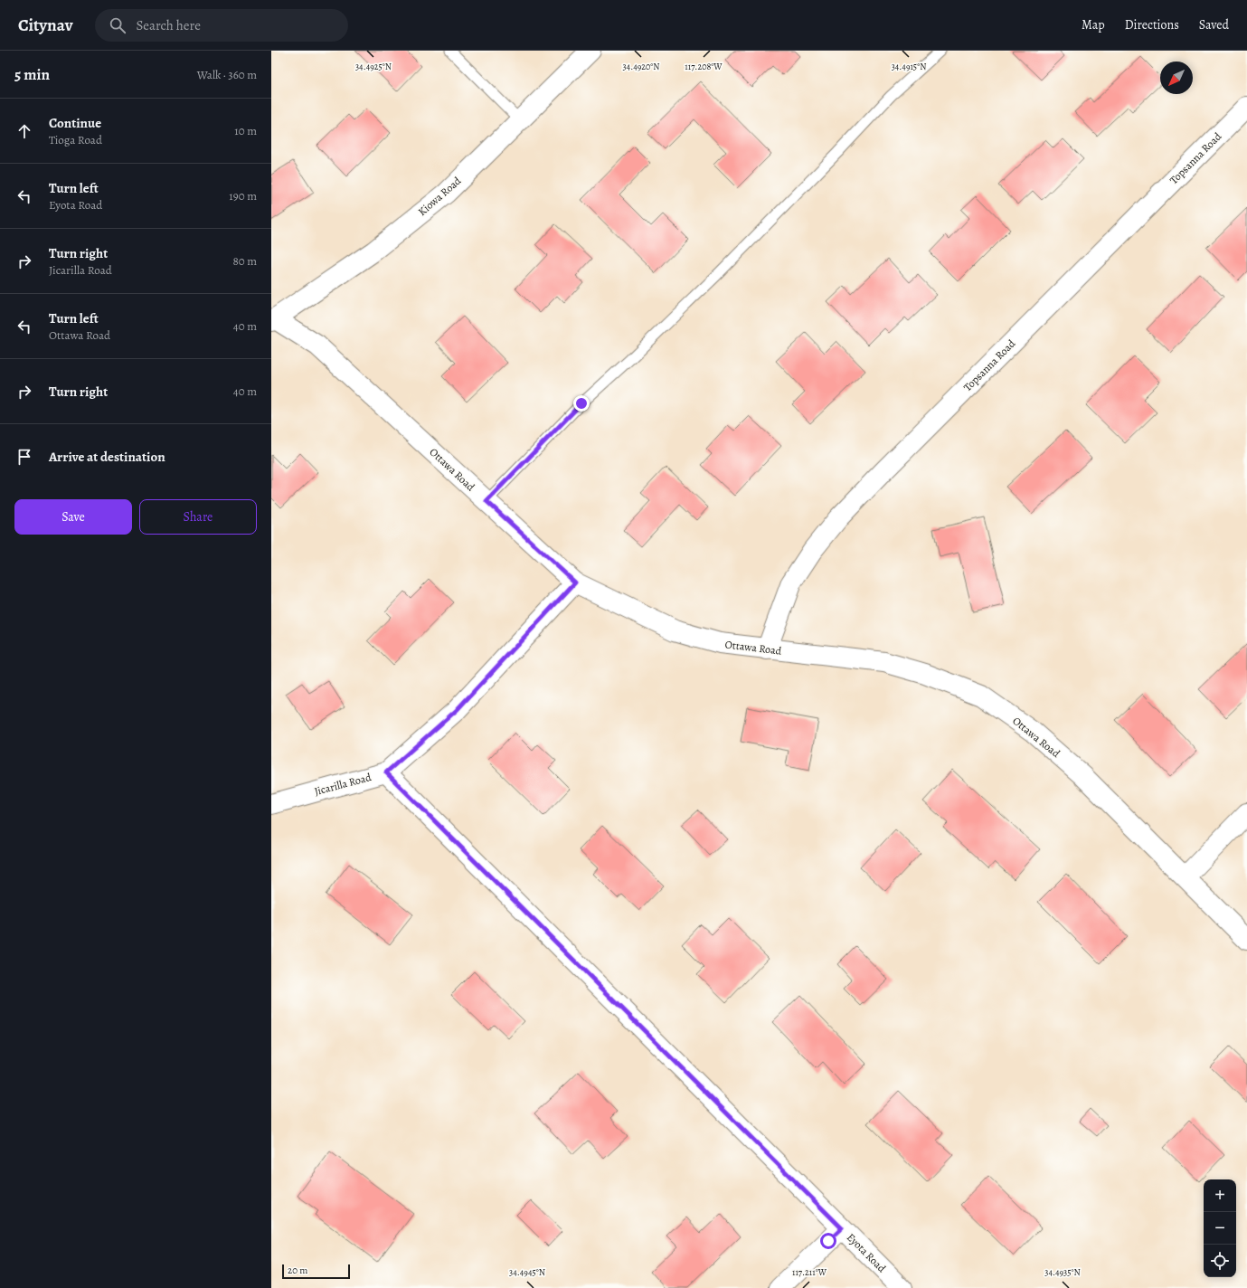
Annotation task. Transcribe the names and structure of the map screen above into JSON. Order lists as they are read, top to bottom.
{
  "streets": {
    "street": [
      "Topsanna Road",
      "Kiowa Road",
      "Ottawa Road",
      "Jicarilla Road",
      "Eyota Road"
    ]
  },
  "crossings": [
    ["Topsanna Road", "Ottawa Road"],
    ["Kiowa Road", "Ottawa Road"],
    ["Ottawa Road", "Jicarilla Road"],
    ["Jicarilla Road", "Eyota Road"]
  ],
  "scale_bar": "20 m",
  "north": "bottom left",
  "page": {
    "header": "Citynav",
    "search": "Search here",
    "nav": ["Map", "Directions", "Saved"],
    "heading": ["5 min", "Walk · 360 m"],
    "list": [
      ["Continue", "Tioga Road", "10 m"],
      ["Turn left", "Eyota Road", "190 m"],
      ["Turn right", "Jicarilla Road", "80 m"],
      ["Turn left", "Ottawa Road", "40 m"],
      ["Turn right", "40 m"],
      "Arrive at destination"
    ],
    "buttons": ["Save", "Share"],
    "map_buttons": ["+", "−"],
    "scale": "20 m"
  },
  "coordinates": [
    "34.4925°N",
    "34.4920°N",
    "117.208°W",
    "34.4915°N",
    "34.4945°N",
    "117.211°W",
    "34.4935°N"
  ]
}
